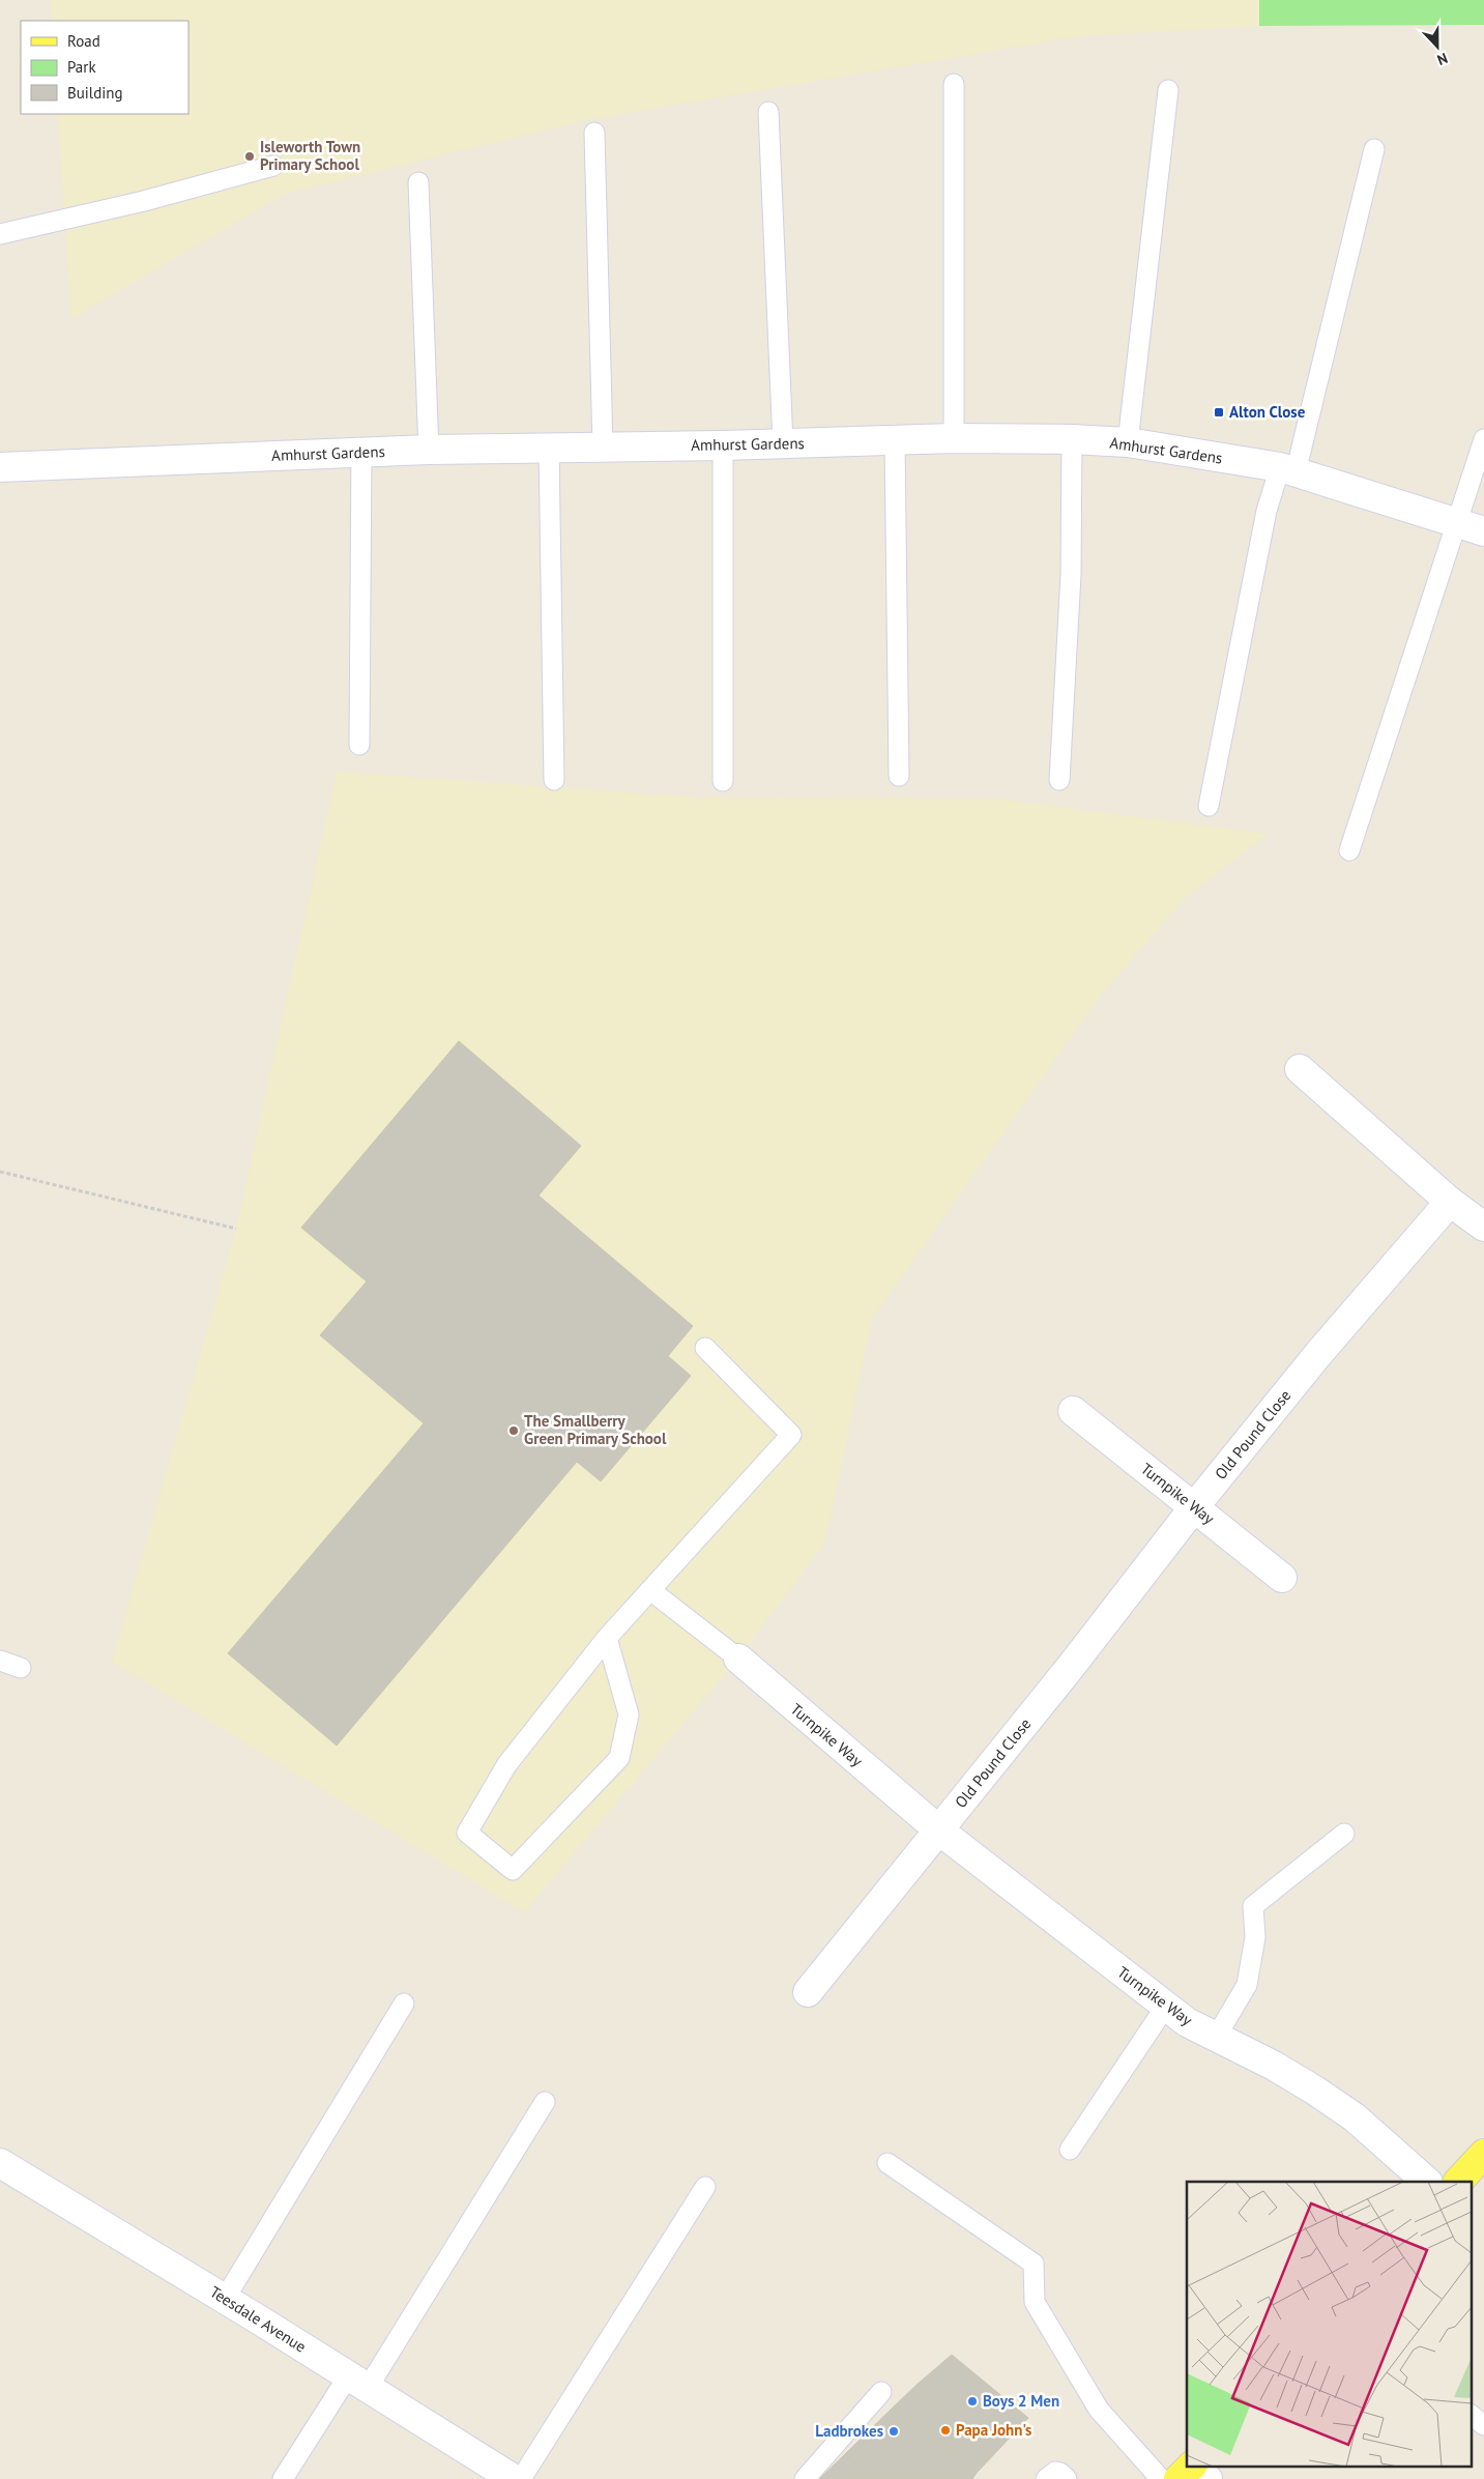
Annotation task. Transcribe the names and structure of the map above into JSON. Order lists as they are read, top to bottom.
{
  "streets": {
    "street": [
      "Amhurst Gardens",
      "Old Pound Close",
      "Turnpike Way",
      "Teesdale Avenue"
    ]
  },
  "crossings": [
    ["Old Pound Close", "Turnpike Way"]
  ],
  "places": {
    "other": [
      "Isleworth Town Primary School",
      "The Smallberry Green Primary School",
      "Boys 2 Men",
      "Papa John's",
      "Ladbrokes"
    ],
    "transit": ["Alton Close"]
  },
  "legend": ["Road", "Park", "Building"],
  "north": "bottom"
}
